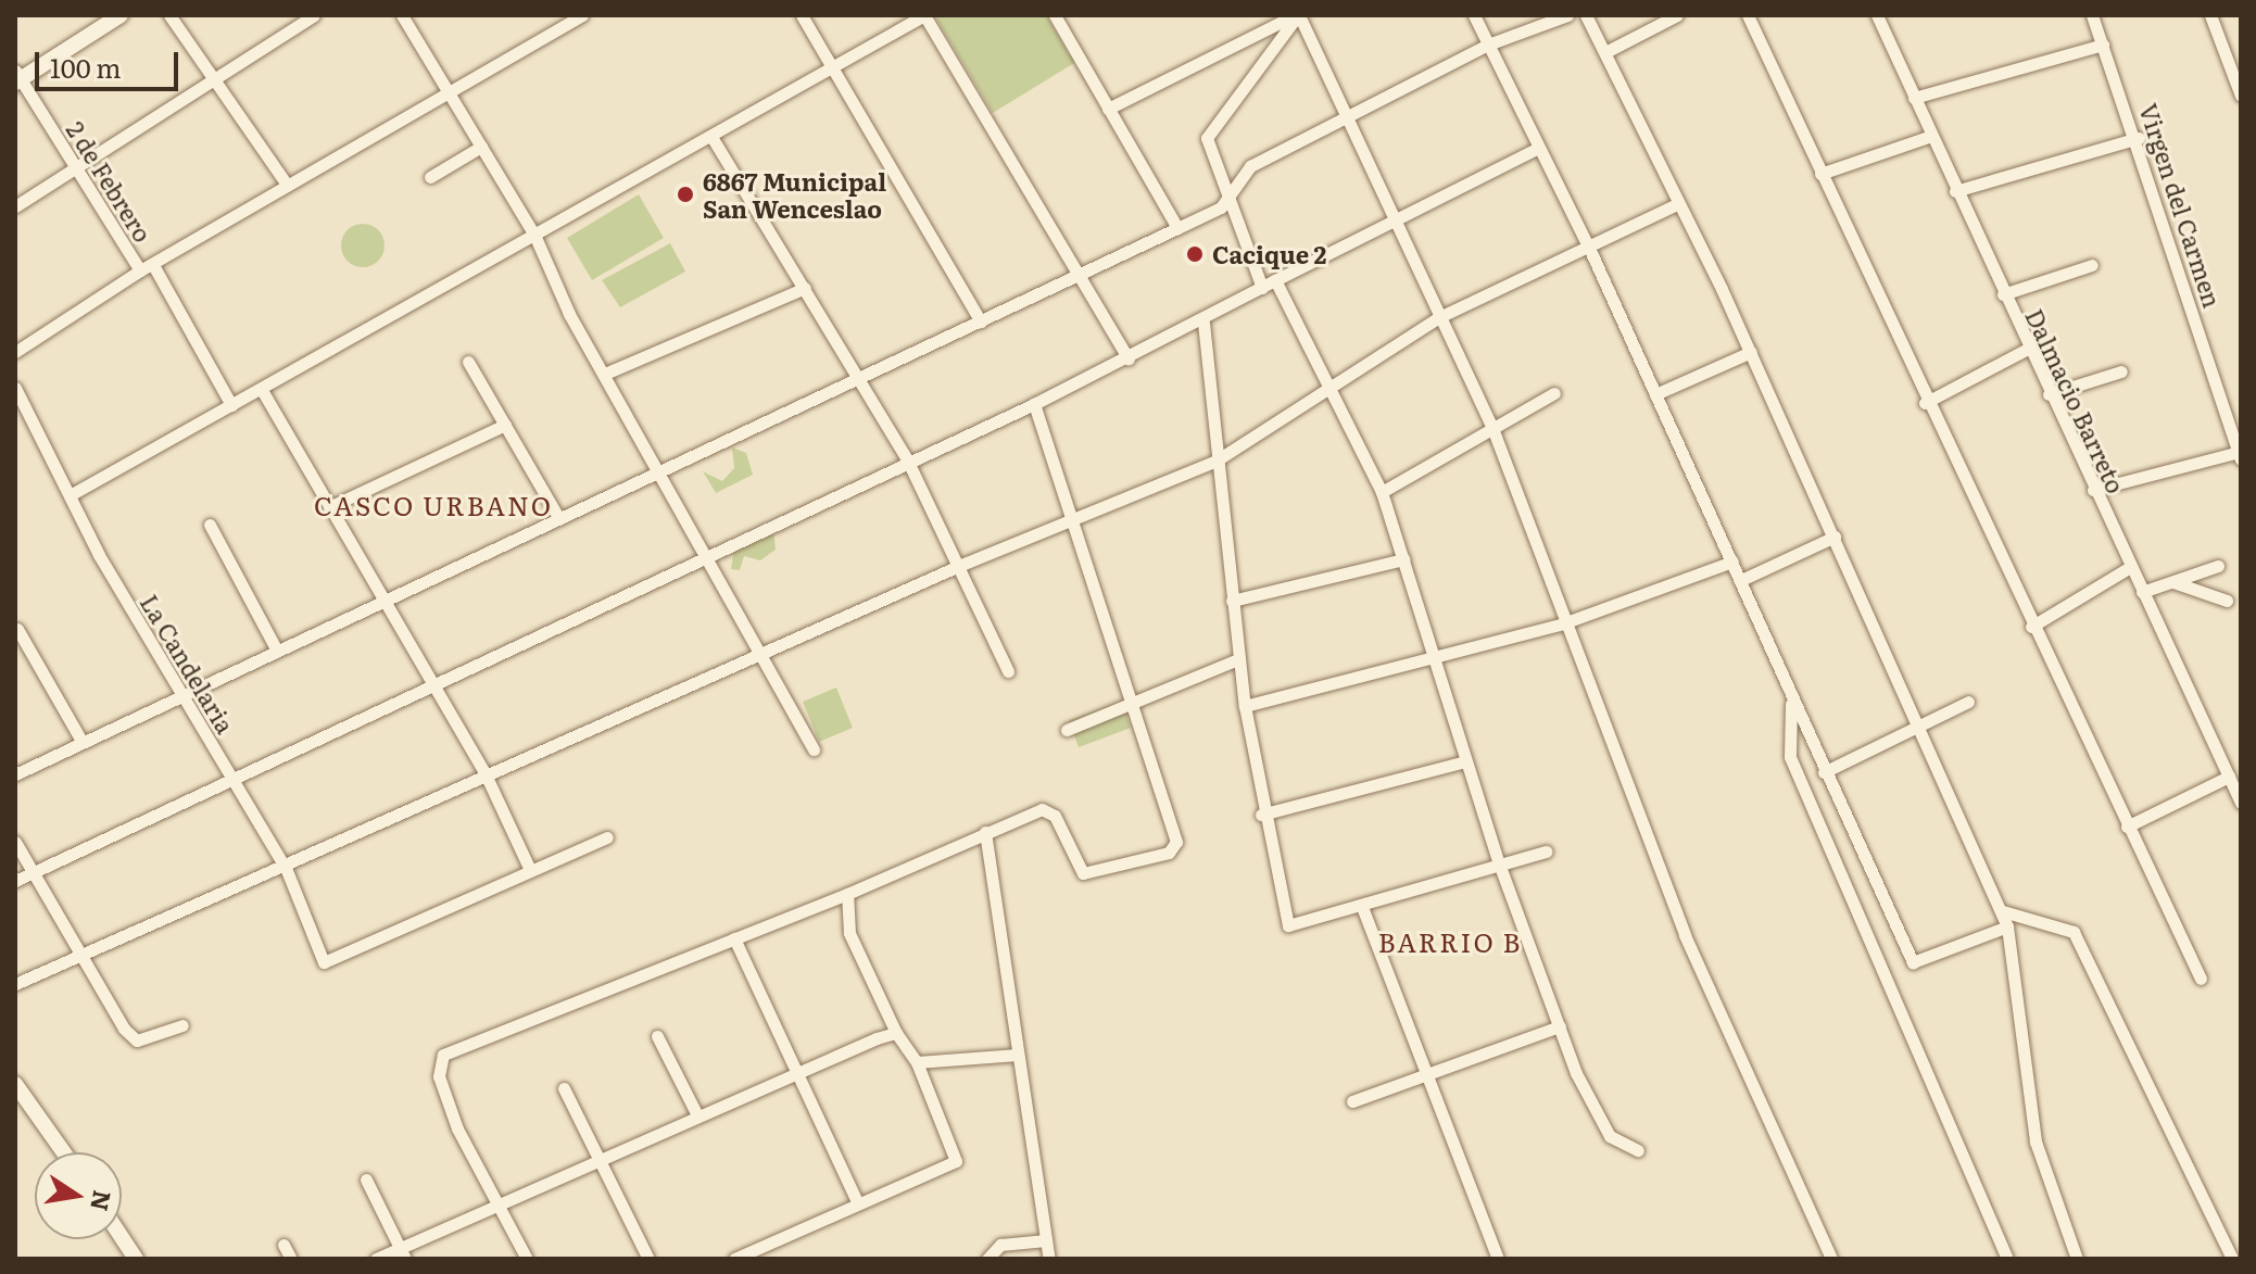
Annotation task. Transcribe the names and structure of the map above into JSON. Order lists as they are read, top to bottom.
{
  "streets": {
    "street": [
      "2 de Febrero",
      "Virgen del Carmen",
      "Dalmacio Barreto",
      "La Candelaria"
    ]
  },
  "districts": ["CASCO URBANO", "BARRIO B"],
  "places": ["6867 Municipal San Wenceslao", "Cacique 2"],
  "scale_bar": "100 m",
  "north": "right"
}
